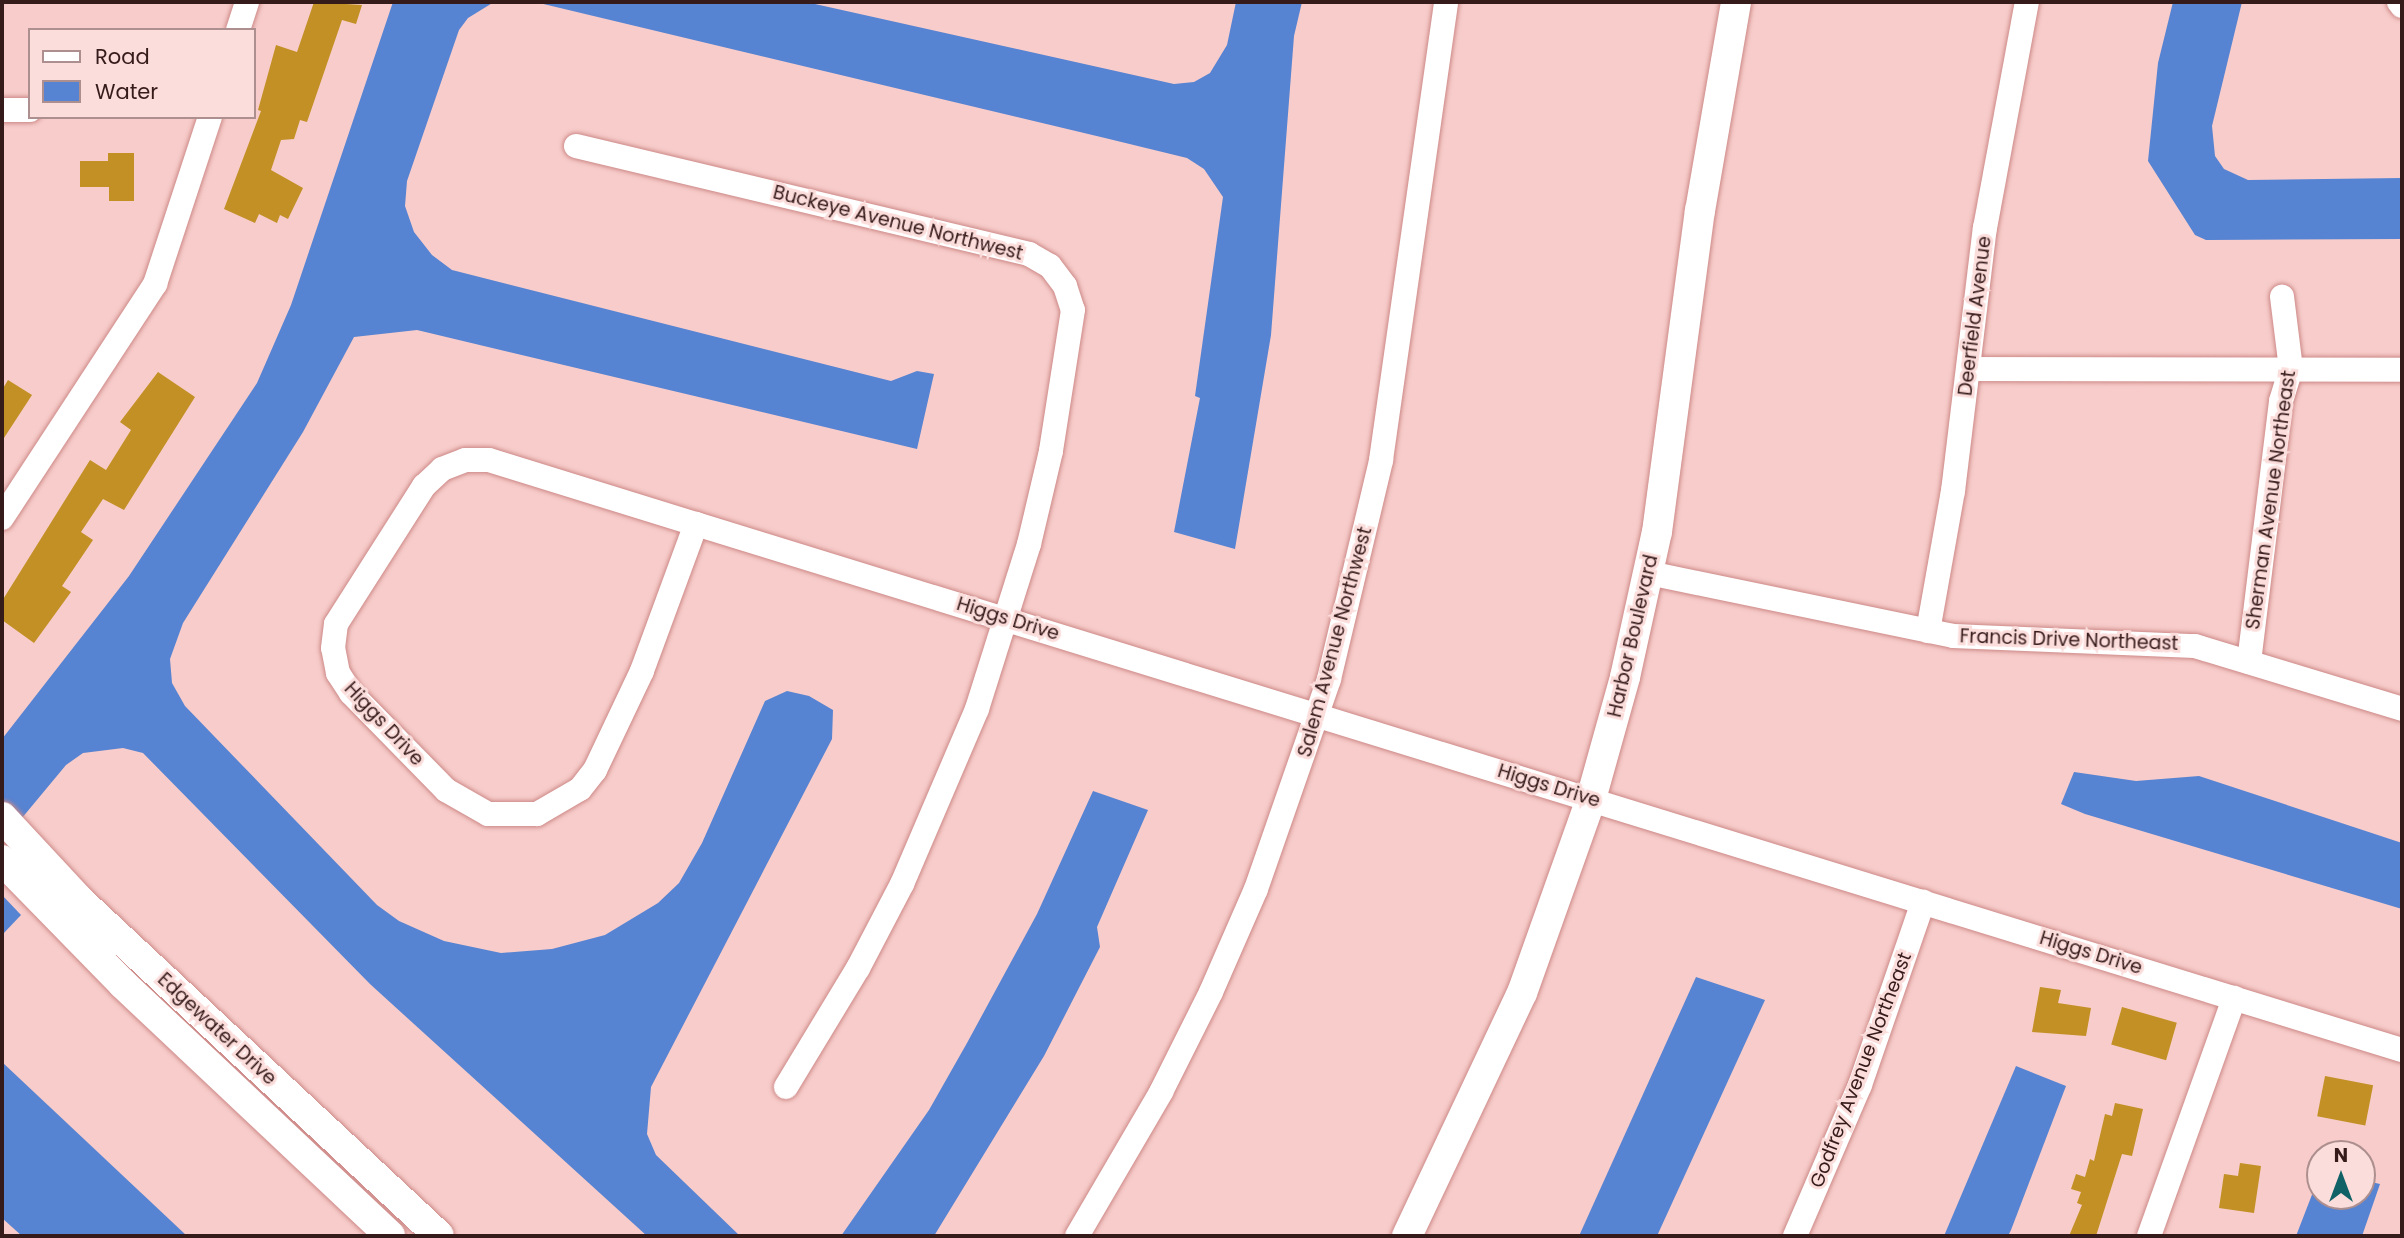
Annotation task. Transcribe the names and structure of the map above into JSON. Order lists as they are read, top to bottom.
{
  "streets": {
    "street": [
      "Buckeye Avenue Northwest",
      "Deerfield Avenue",
      "Sherman Avenue Northeast",
      "Higgs Drive",
      "Harbor Boulevard",
      "Francis Drive Northeast",
      "Salem Avenue Northwest",
      "Edgewater Drive",
      "Godfrey Avenue Northeast"
    ]
  },
  "crossings": [
    ["Buckeye Avenue Northwest", "Higgs Drive"],
    ["Deerfield Avenue", "Francis Drive Northeast"],
    ["Sherman Avenue Northeast", "Francis Drive Northeast"],
    ["Higgs Drive", "Harbor Boulevard"],
    ["Higgs Drive", "Salem Avenue Northwest"],
    ["Higgs Drive", "Godfrey Avenue Northeast"],
    ["Harbor Boulevard", "Francis Drive Northeast"]
  ],
  "legend": ["Road", "Water"],
  "north": "top"
}
